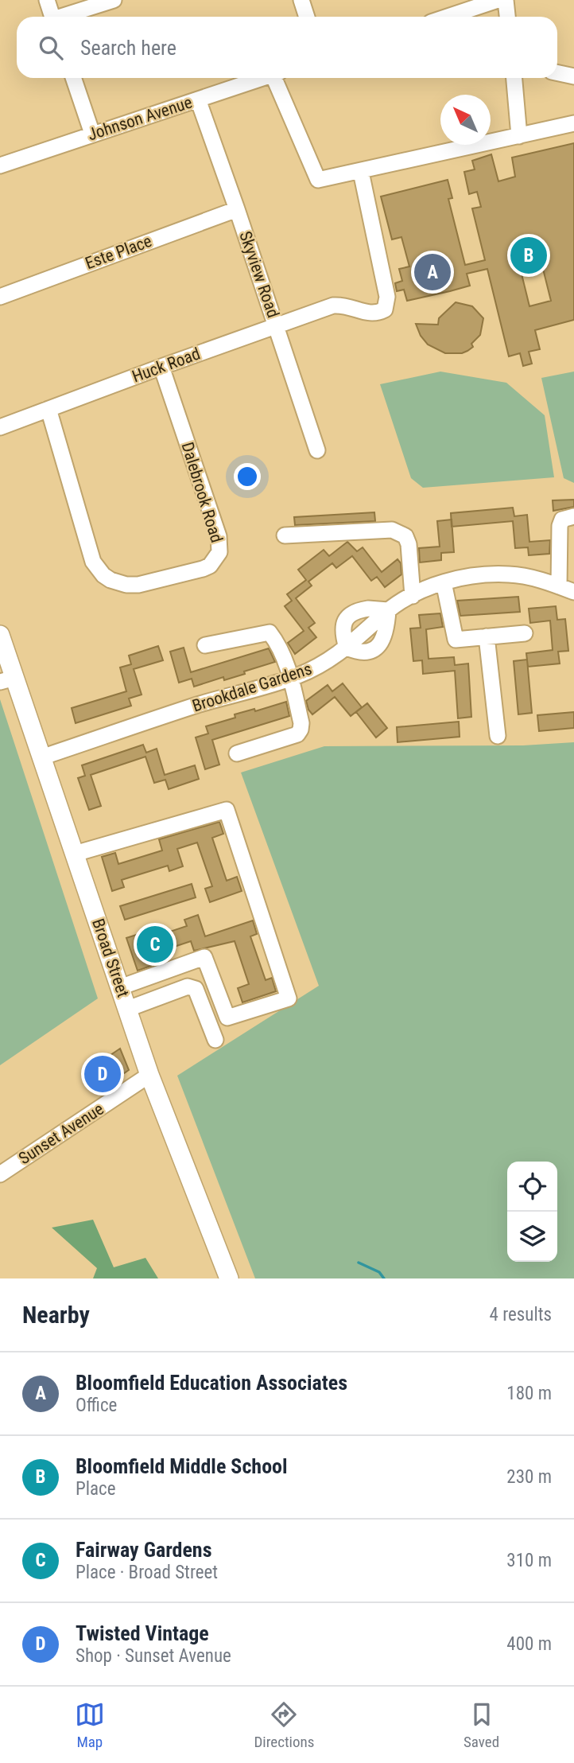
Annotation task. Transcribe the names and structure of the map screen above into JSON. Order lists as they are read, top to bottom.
{
  "streets": {
    "main road": ["Broad Street"],
    "street": [
      "Johnson Avenue",
      "Este Place",
      "Skyview Road",
      "Huck Road",
      "Dalebrook Road",
      "Brookdale Gardens",
      "Sunset Avenue"
    ]
  },
  "crossings": [
    ["Johnson Avenue", "Skyview Road"],
    ["Este Place", "Skyview Road"],
    ["Skyview Road", "Huck Road"],
    ["Huck Road", "Dalebrook Road"],
    ["Brookdale Gardens", "Broad Street"],
    ["Broad Street", "Sunset Avenue"]
  ],
  "north": "top left",
  "page": {
    "search": "Search here",
    "pins": [
      "B",
      "A",
      "C",
      "D"
    ],
    "heading": ["Nearby", "4 results"],
    "list": [
      {
        "mark": "A",
        "name": "Bloomfield Education Associates",
        "note": "Office",
        "value": "180 m"
      },
      {
        "mark": "B",
        "name": "Bloomfield Middle School",
        "note": "Place",
        "value": "230 m"
      },
      {
        "mark": "C",
        "name": "Fairway Gardens",
        "note": "Place · Broad Street",
        "value": "310 m"
      },
      {
        "mark": "D",
        "name": "Twisted Vintage",
        "note": "Shop · Sunset Avenue",
        "value": "400 m"
      }
    ],
    "nav": ["Map", "Directions", "Saved"]
  }
}
